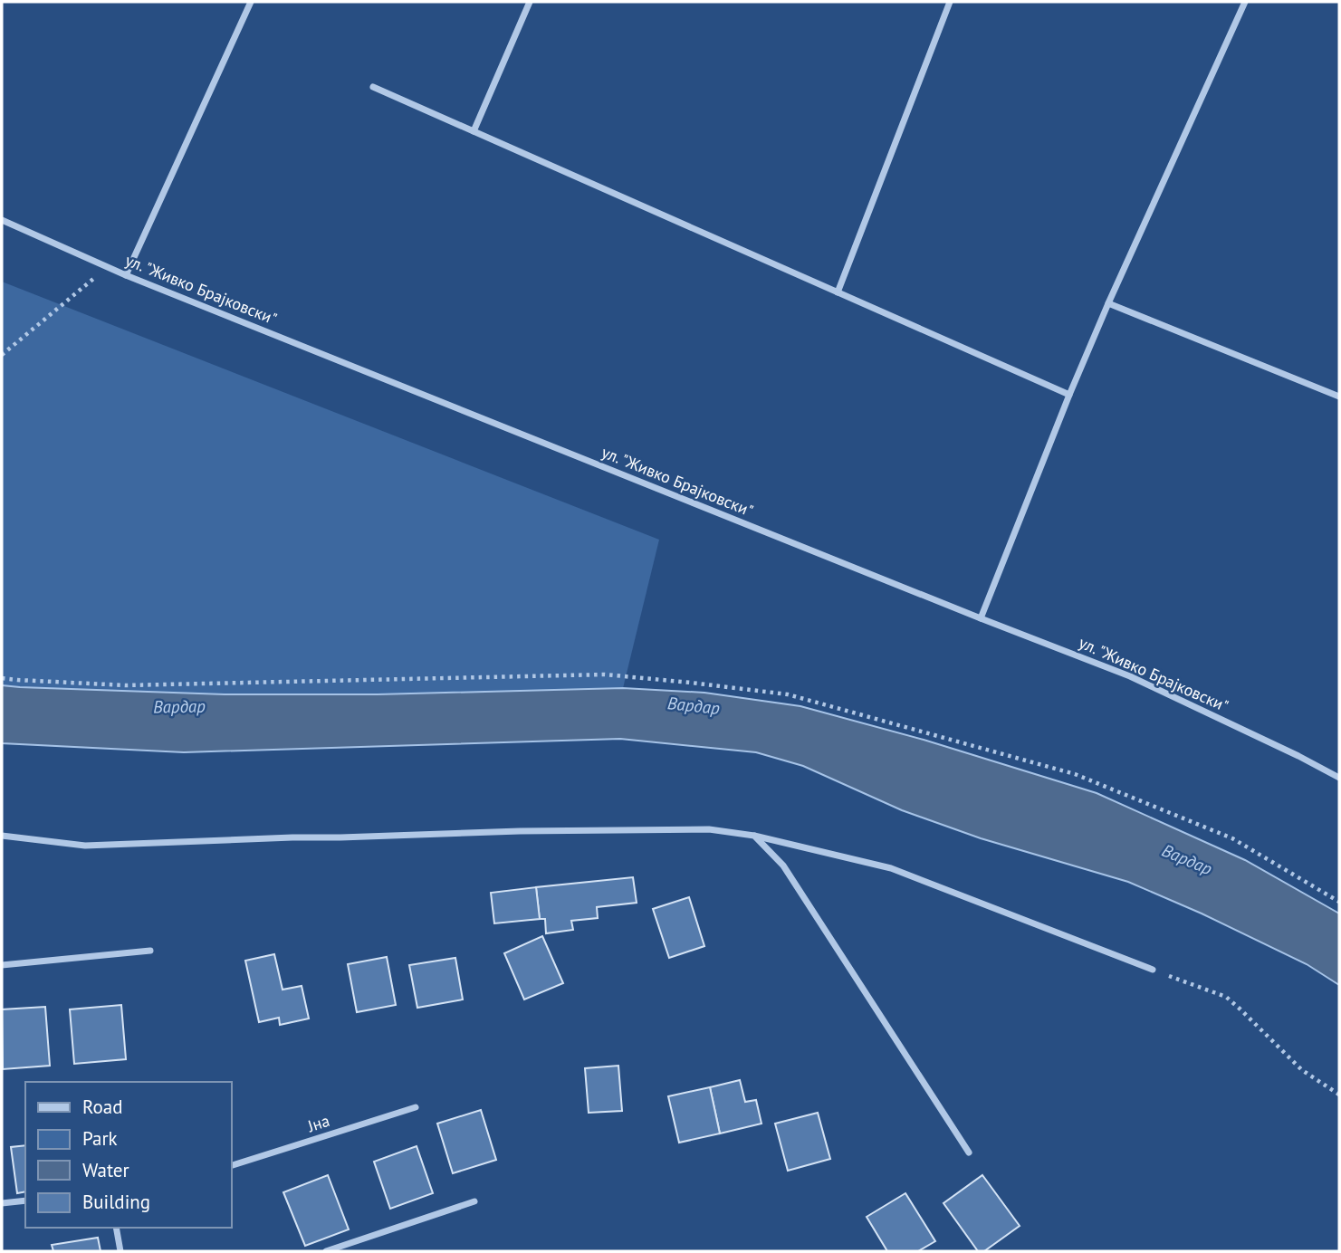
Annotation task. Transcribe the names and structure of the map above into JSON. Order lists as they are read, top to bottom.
{
  "streets": {
    "street": ["ул. \"Живко Брајковски\"", "Јна"]
  },
  "water": ["Вардар"],
  "legend": [
    "Road",
    "Park",
    "Water",
    "Building"
  ]
}
